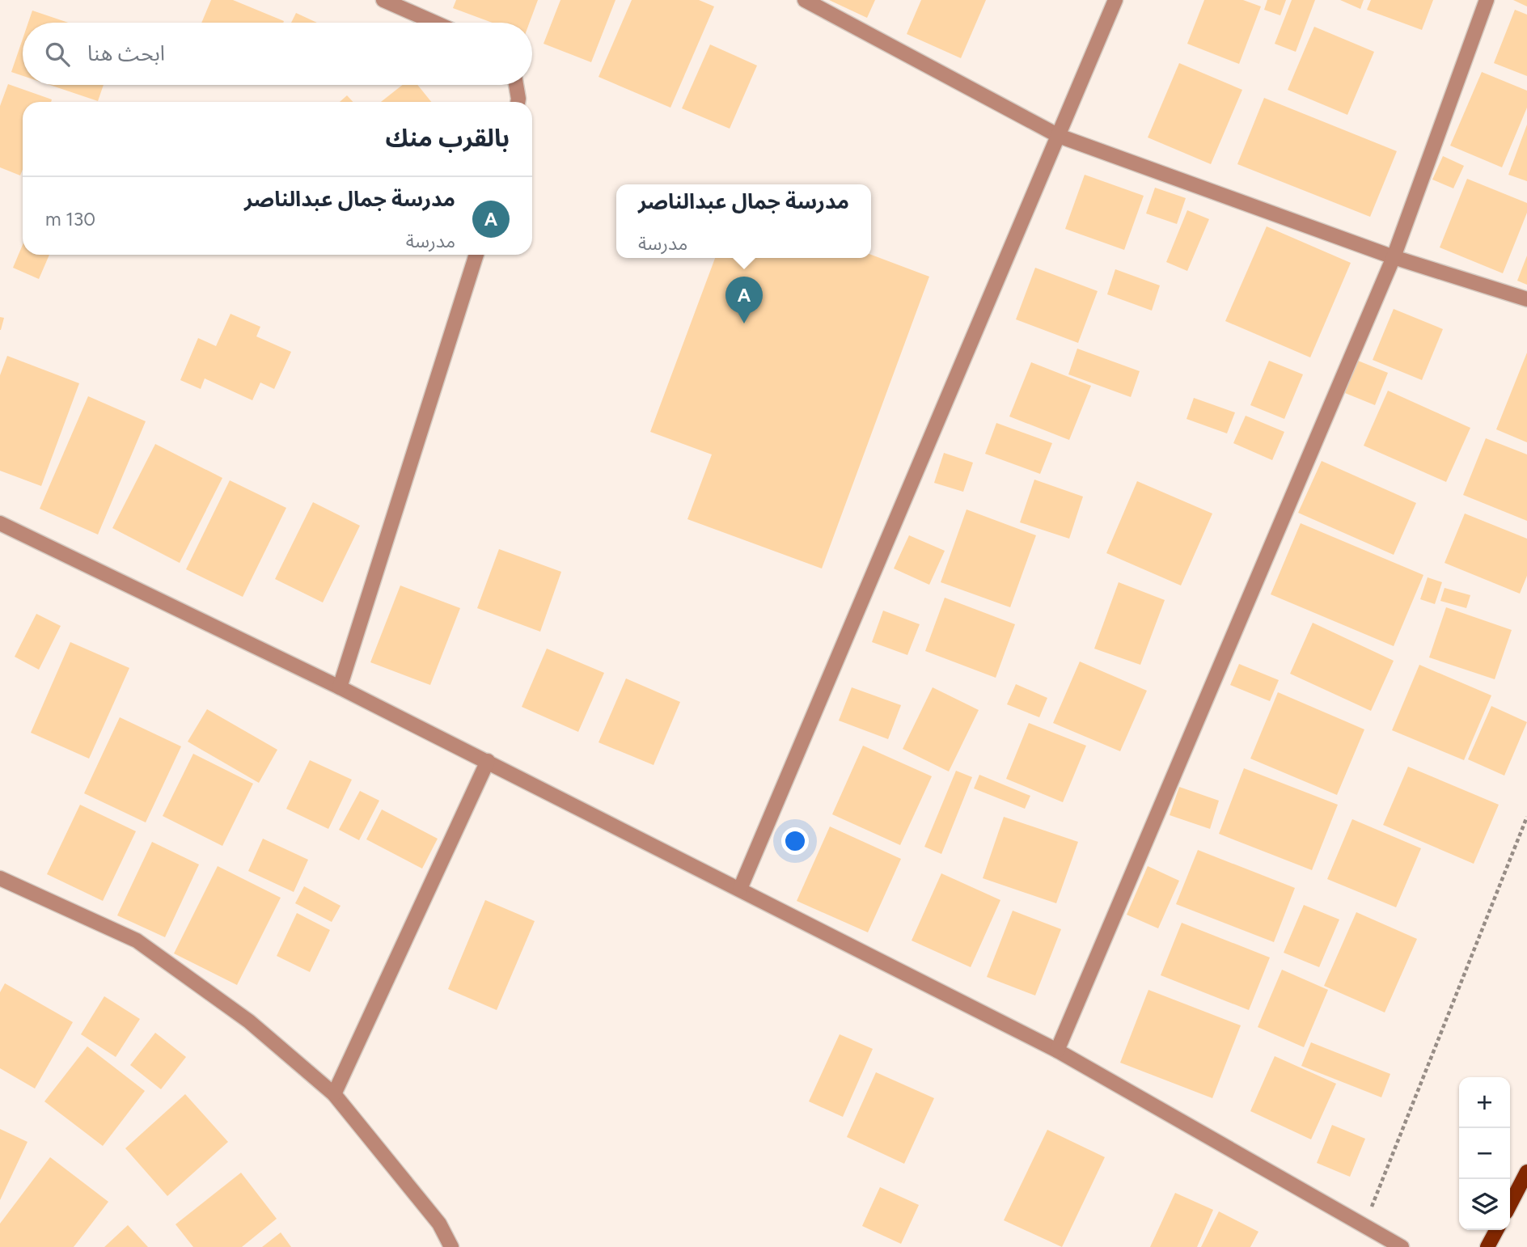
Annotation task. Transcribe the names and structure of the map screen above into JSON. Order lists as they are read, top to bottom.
{
  "page": {
    "search": "ابحث هنا",
    "heading": "بالقرب منك",
    "list": [
      {
        "mark": "A",
        "name": "مدرسة جمال عبدالناصر",
        "note": "مدرسة",
        "value": "130 m"
      }
    ],
    "popup": ["مدرسة جمال عبدالناصر", "مدرسة"],
    "pins": "A",
    "map_buttons": ["+", "−"]
  }
}
